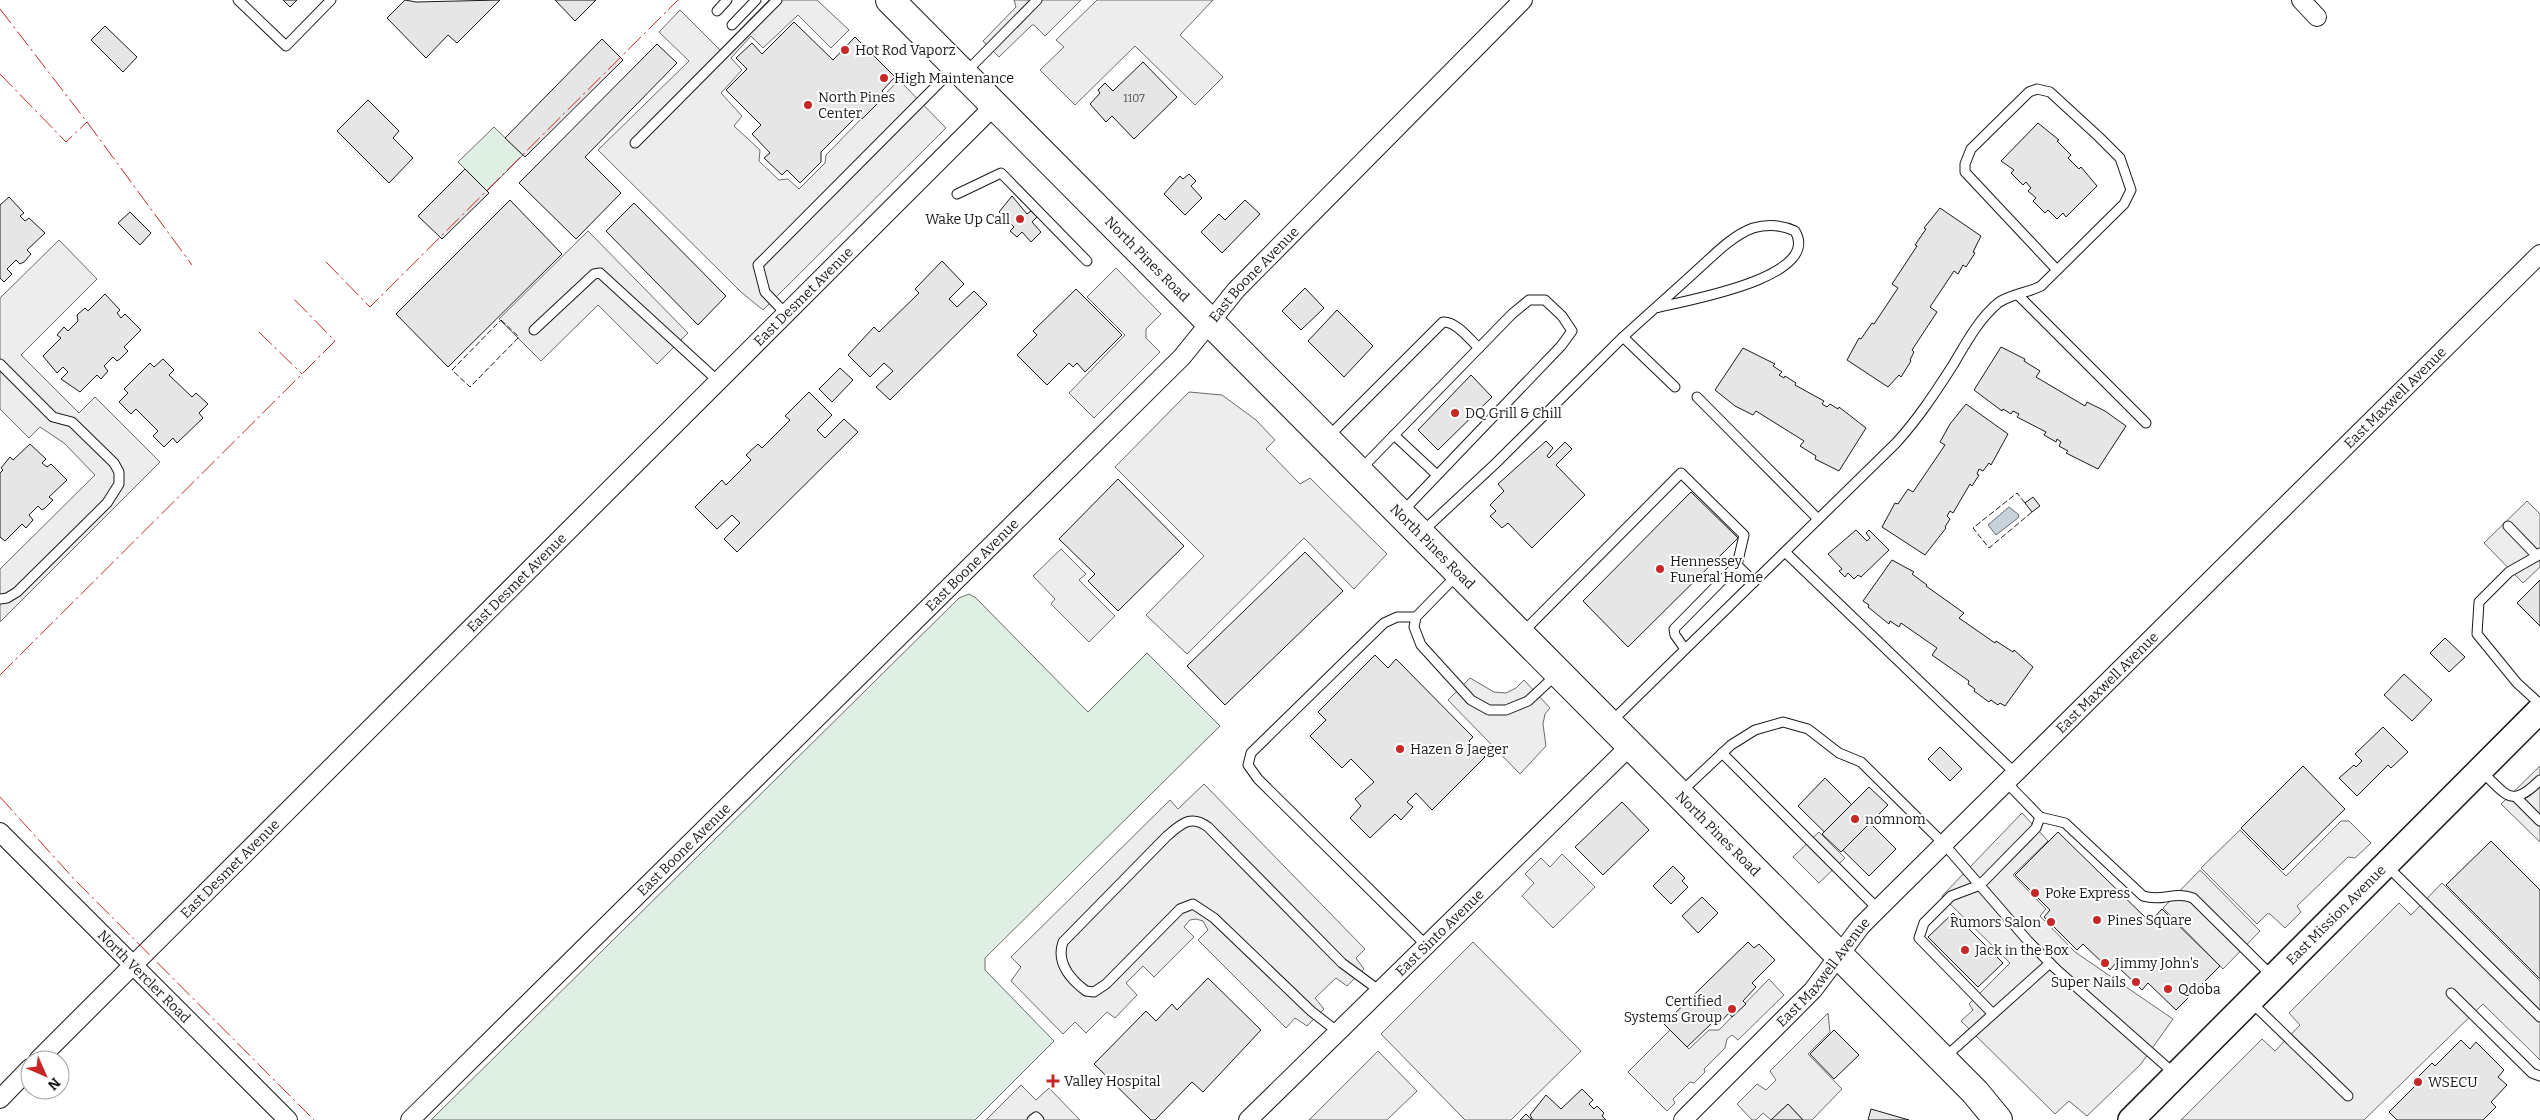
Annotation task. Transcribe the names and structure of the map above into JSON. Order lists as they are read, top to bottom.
{
  "streets": {
    "main road": ["North Pines Road"],
    "street": [
      "East Boone Avenue",
      "East Desmet Avenue",
      "East Maxwell Avenue",
      "East Mission Avenue",
      "East Sinto Avenue",
      "North Vercler Road"
    ]
  },
  "crossings": [
    ["North Pines Road", "East Boone Avenue"],
    ["North Pines Road", "East Desmet Avenue"],
    ["North Pines Road", "East Maxwell Avenue"],
    ["North Pines Road", "East Sinto Avenue"],
    ["East Desmet Avenue", "North Vercler Road"]
  ],
  "places": {
    "other": [
      "Hot Rod Vaporz",
      "High Maintenance",
      "North Pines Center",
      "Wake Up Call",
      "DQ Grill & Chill",
      "Hennessey Funeral Home",
      "Hazen & Jaeger",
      "nomnom",
      "Poke Express",
      "Pines Square",
      "Rumors Salon",
      "Jack in the Box",
      "Jimmy John's",
      "Super Nails",
      "Qdoba",
      "Certified Systems Group",
      "WSECU"
    ],
    "health": ["Valley Hospital"]
  },
  "house_numbers": ["1107"],
  "north": "bottom right"
}
